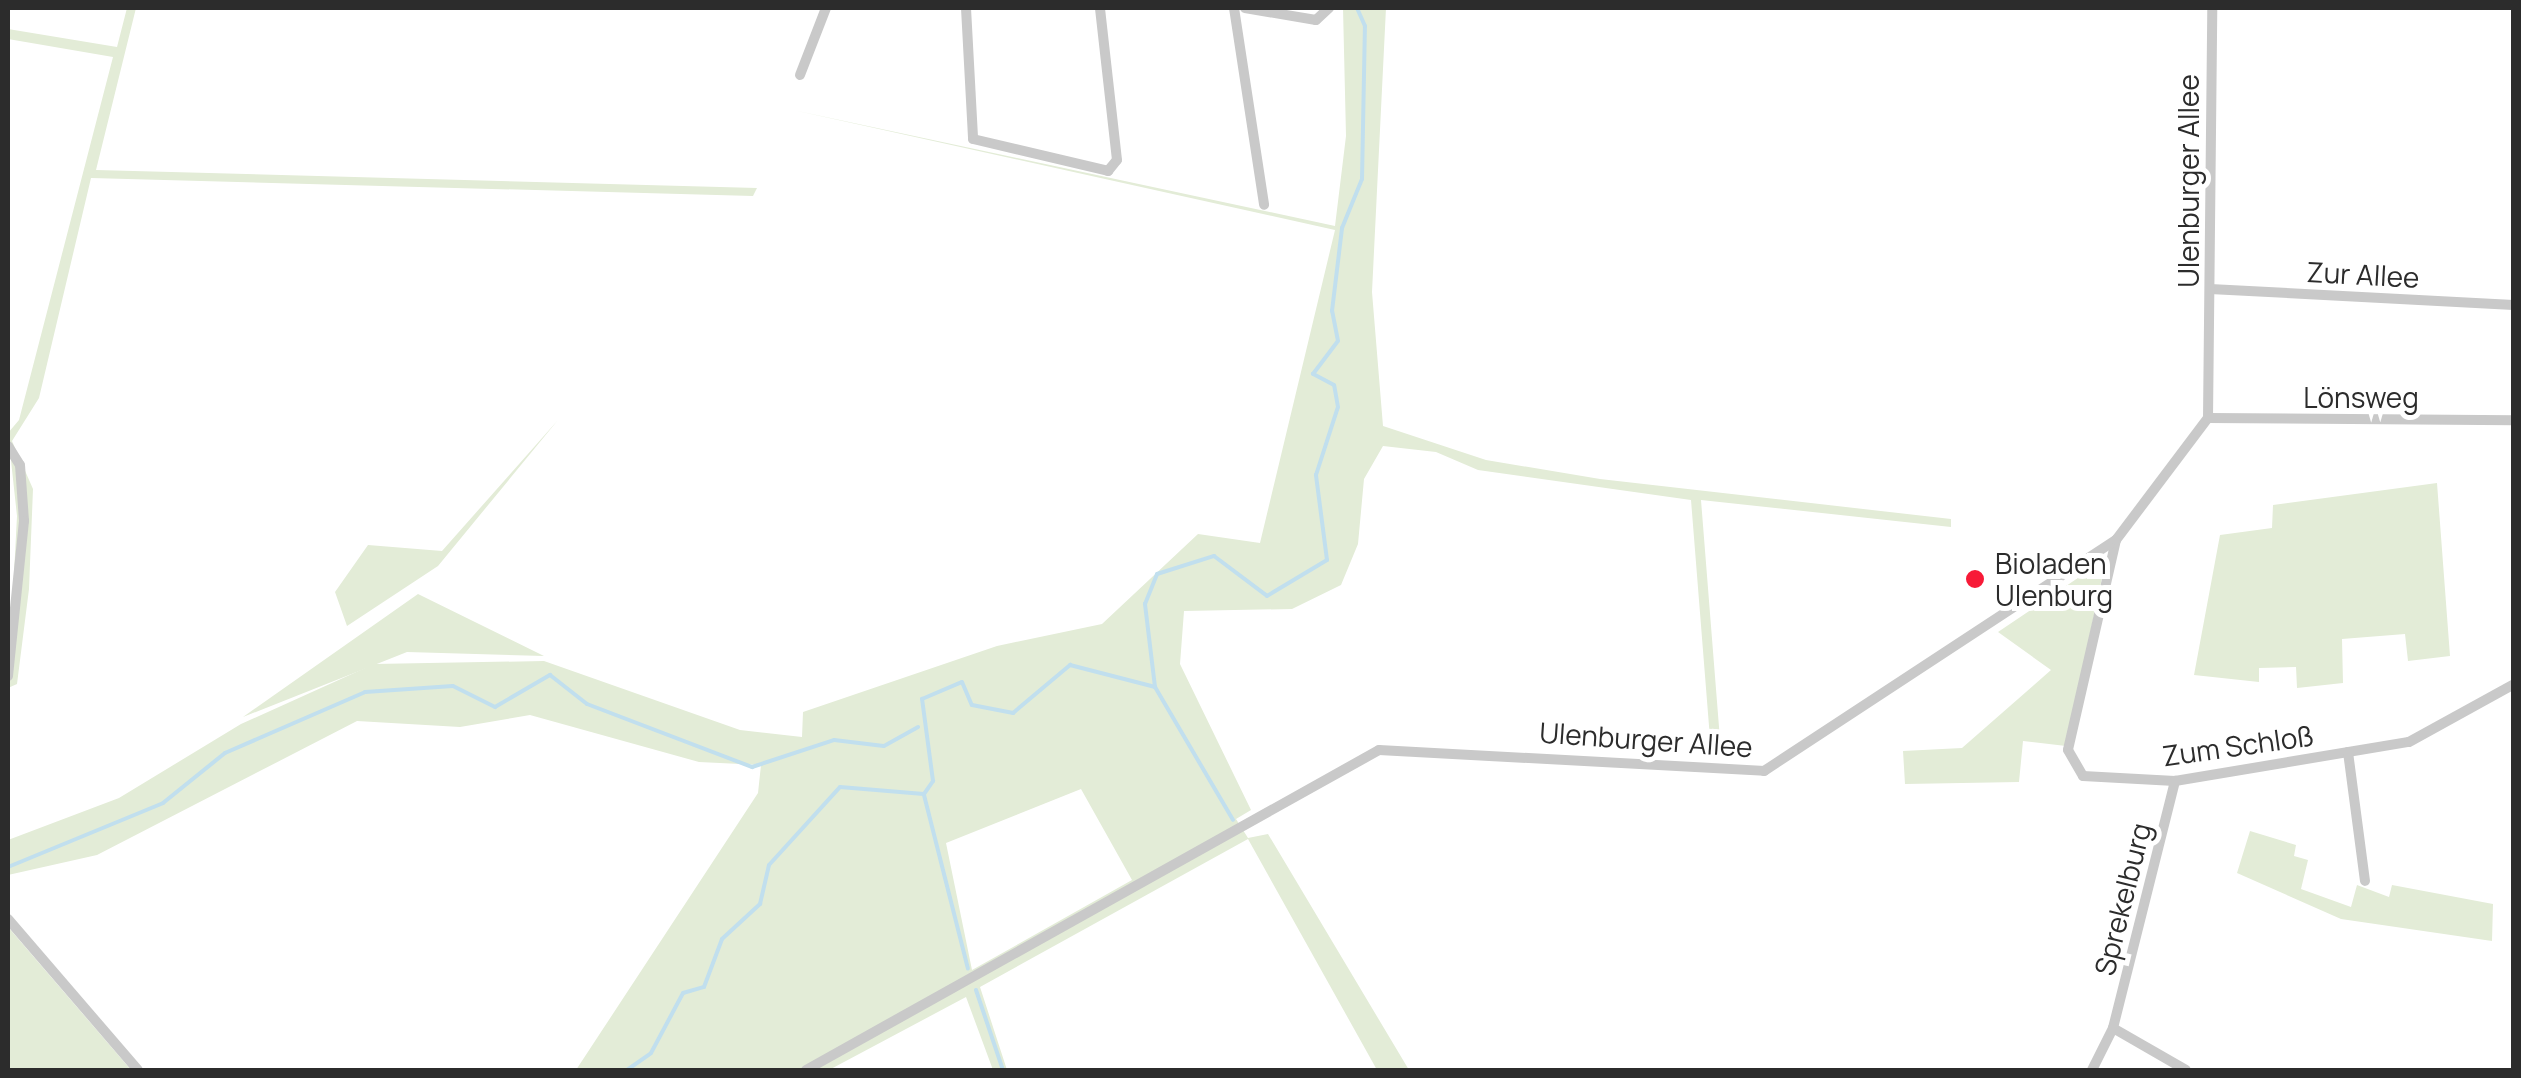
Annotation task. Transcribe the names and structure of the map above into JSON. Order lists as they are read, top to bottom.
{
  "streets": {
    "street": [
      "Ulenburger Allee",
      "Zur Allee",
      "Lönsweg",
      "Zum Schloß",
      "Sprekelburg"
    ]
  },
  "crossings": [
    ["Ulenburger Allee", "Zur Allee"],
    ["Ulenburger Allee", "Lönsweg"],
    ["Ulenburger Allee", "Zum Schloß"],
    ["Zum Schloß", "Sprekelburg"]
  ],
  "places": ["Bioladen Ulenburg"]
}
